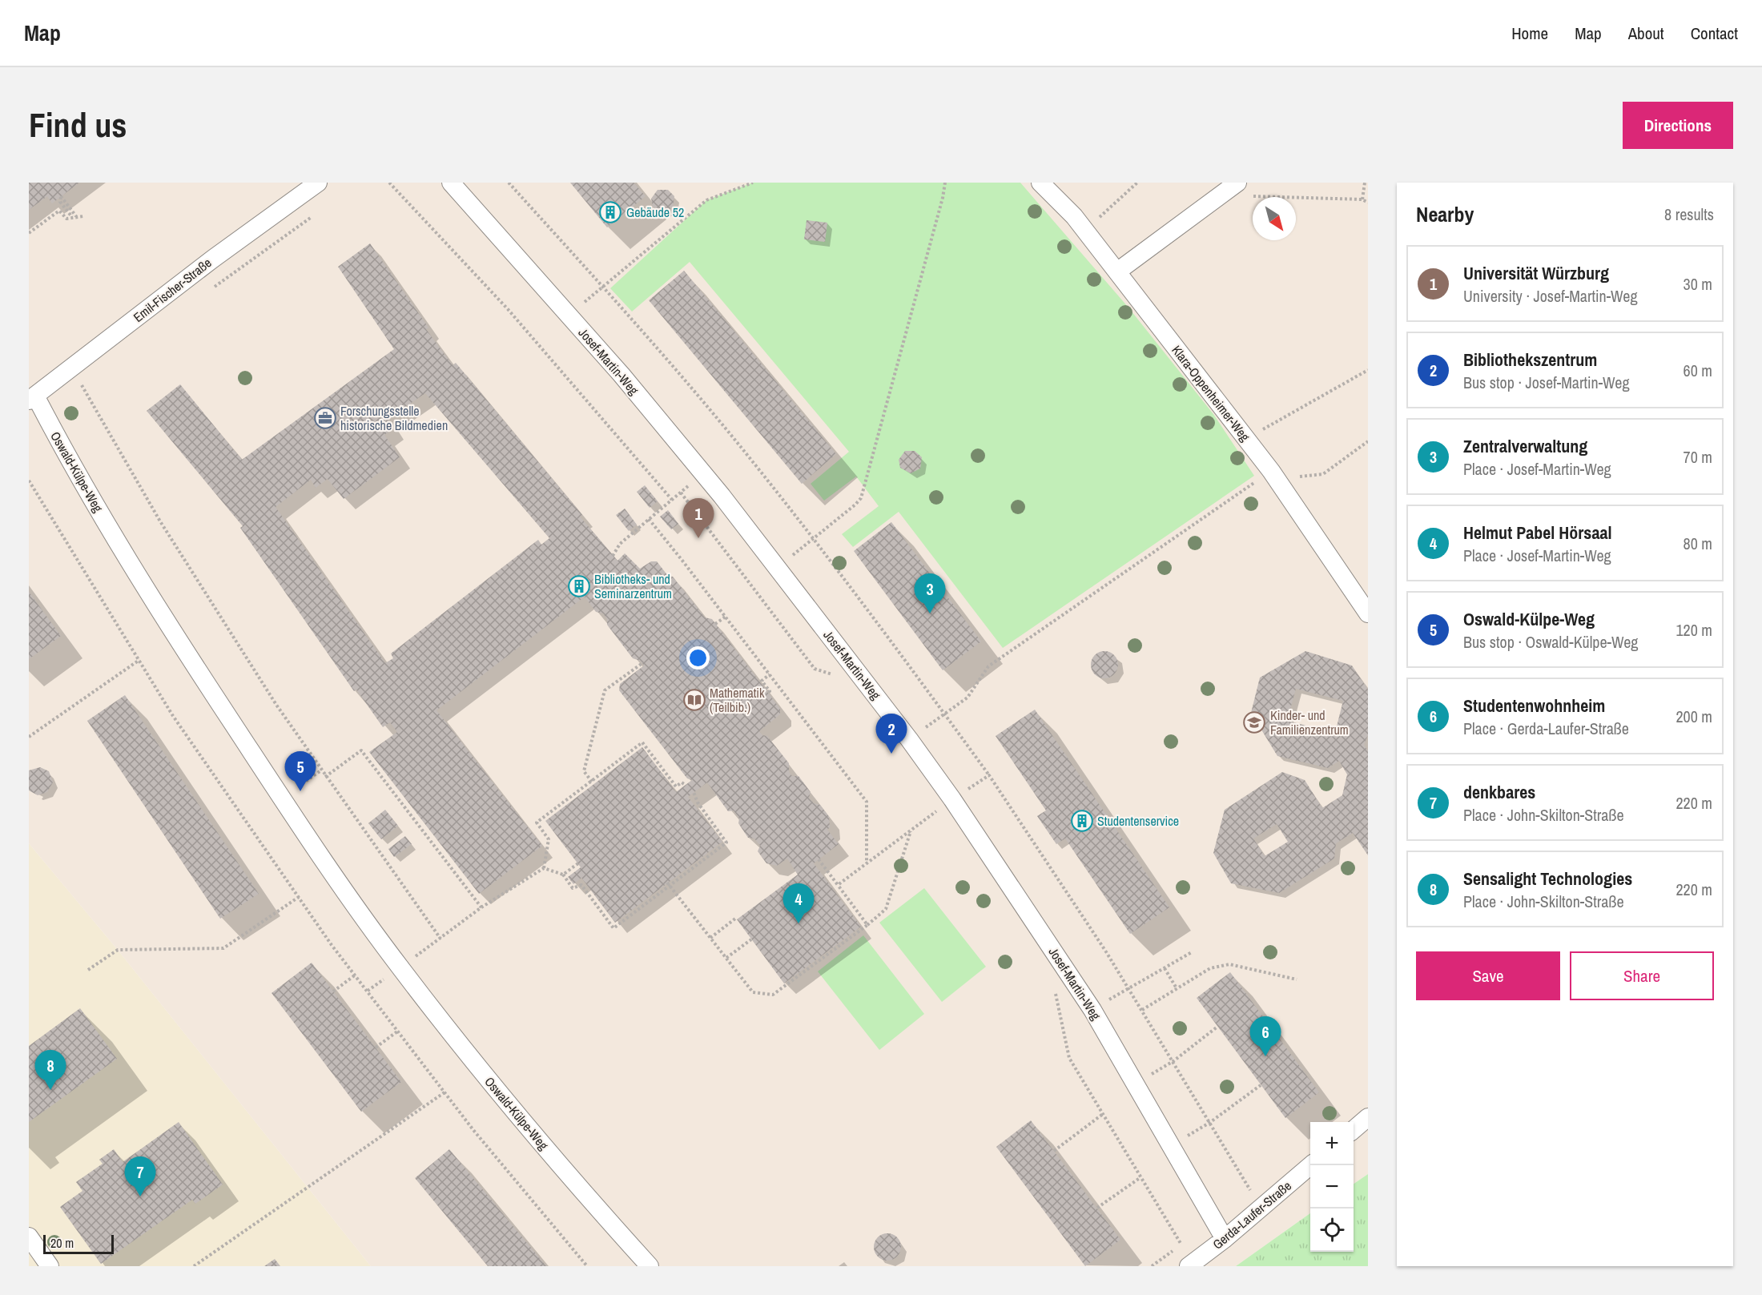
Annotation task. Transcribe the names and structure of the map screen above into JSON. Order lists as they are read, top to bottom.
{
  "streets": {
    "street": [
      "Emil-Fischer-Straße",
      "Josef-Martin-Weg",
      "Klara-Oppenheimer-Weg",
      "Oswald-Külpe-Weg",
      "Gerda-Laufer-Straße"
    ]
  },
  "crossings": [
    ["Emil-Fischer-Straße", "Oswald-Külpe-Weg"],
    ["Josef-Martin-Weg", "Gerda-Laufer-Straße"]
  ],
  "places": {
    "building": ["Gebäude 52", "Bibliotheks- und Seminarzentrum", "Studentenservice"],
    "office": ["Forschungsstelle historische Bildmedien"],
    "library": ["Mathematik (Teilbib.)"],
    "school or university": ["Kinder- und Familienzentrum"]
  },
  "scale_bar": "20 m",
  "north": "bottom right",
  "page": {
    "header": "Map",
    "nav": [
      "Home",
      "Map",
      "About",
      "Contact"
    ],
    "buttons": [
      "Directions",
      ["Save", "Share"]
    ],
    "title": "Find us",
    "heading": ["Nearby", "8 results"],
    "list": [
      {
        "mark": "1",
        "name": "Universität Würzburg",
        "note": "University · Josef-Martin-Weg",
        "value": "30 m"
      },
      {
        "mark": "2",
        "name": "Bibliothekszentrum",
        "note": "Bus stop · Josef-Martin-Weg",
        "value": "60 m"
      },
      {
        "mark": "3",
        "name": "Zentralverwaltung",
        "note": "Place · Josef-Martin-Weg",
        "value": "70 m"
      },
      {
        "mark": "4",
        "name": "Helmut Pabel Hörsaal",
        "note": "Place · Josef-Martin-Weg",
        "value": "80 m"
      },
      {
        "mark": "5",
        "name": "Oswald-Külpe-Weg",
        "note": "Bus stop · Oswald-Külpe-Weg",
        "value": "120 m"
      },
      {
        "mark": "6",
        "name": "Studentenwohnheim",
        "note": "Place · Gerda-Laufer-Straße",
        "value": "200 m"
      },
      {
        "mark": "7",
        "name": "denkbares",
        "note": "Place · John-Skilton-Straße",
        "value": "220 m"
      },
      {
        "mark": "8",
        "name": "Sensalight Technologies",
        "note": "Place · John-Skilton-Straße",
        "value": "220 m"
      }
    ],
    "pins": [
      "1",
      "3",
      "2",
      "5",
      "4",
      "6",
      "8",
      "7"
    ],
    "map_buttons": ["+", "−"],
    "scale": "20 m"
  }
}
